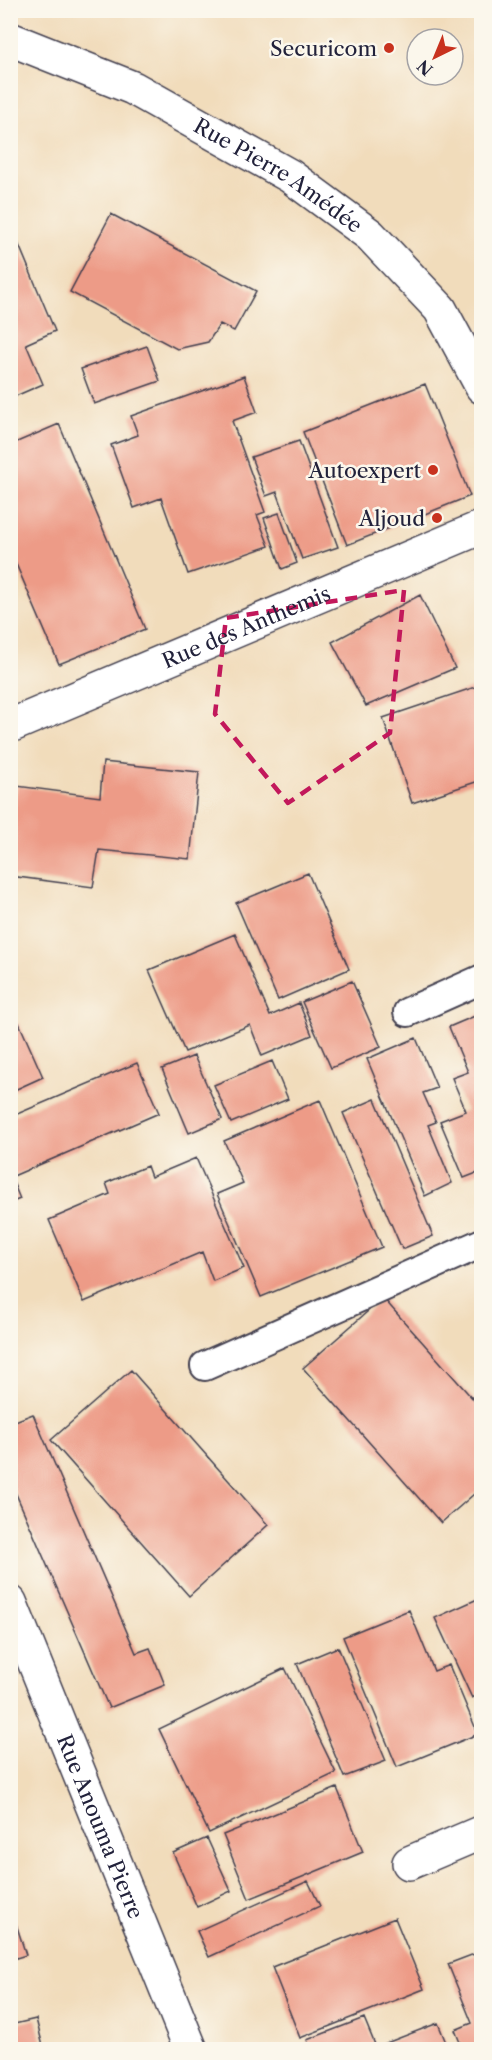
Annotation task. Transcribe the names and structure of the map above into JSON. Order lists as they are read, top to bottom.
{
  "streets": {
    "street": ["Rue Pierre Amédée", "Rue des Anthemis", "Rue Anouma Pierre"]
  },
  "places": ["Securicom", "Autoexpert", "Aljoud"],
  "north": "bottom left"
}
